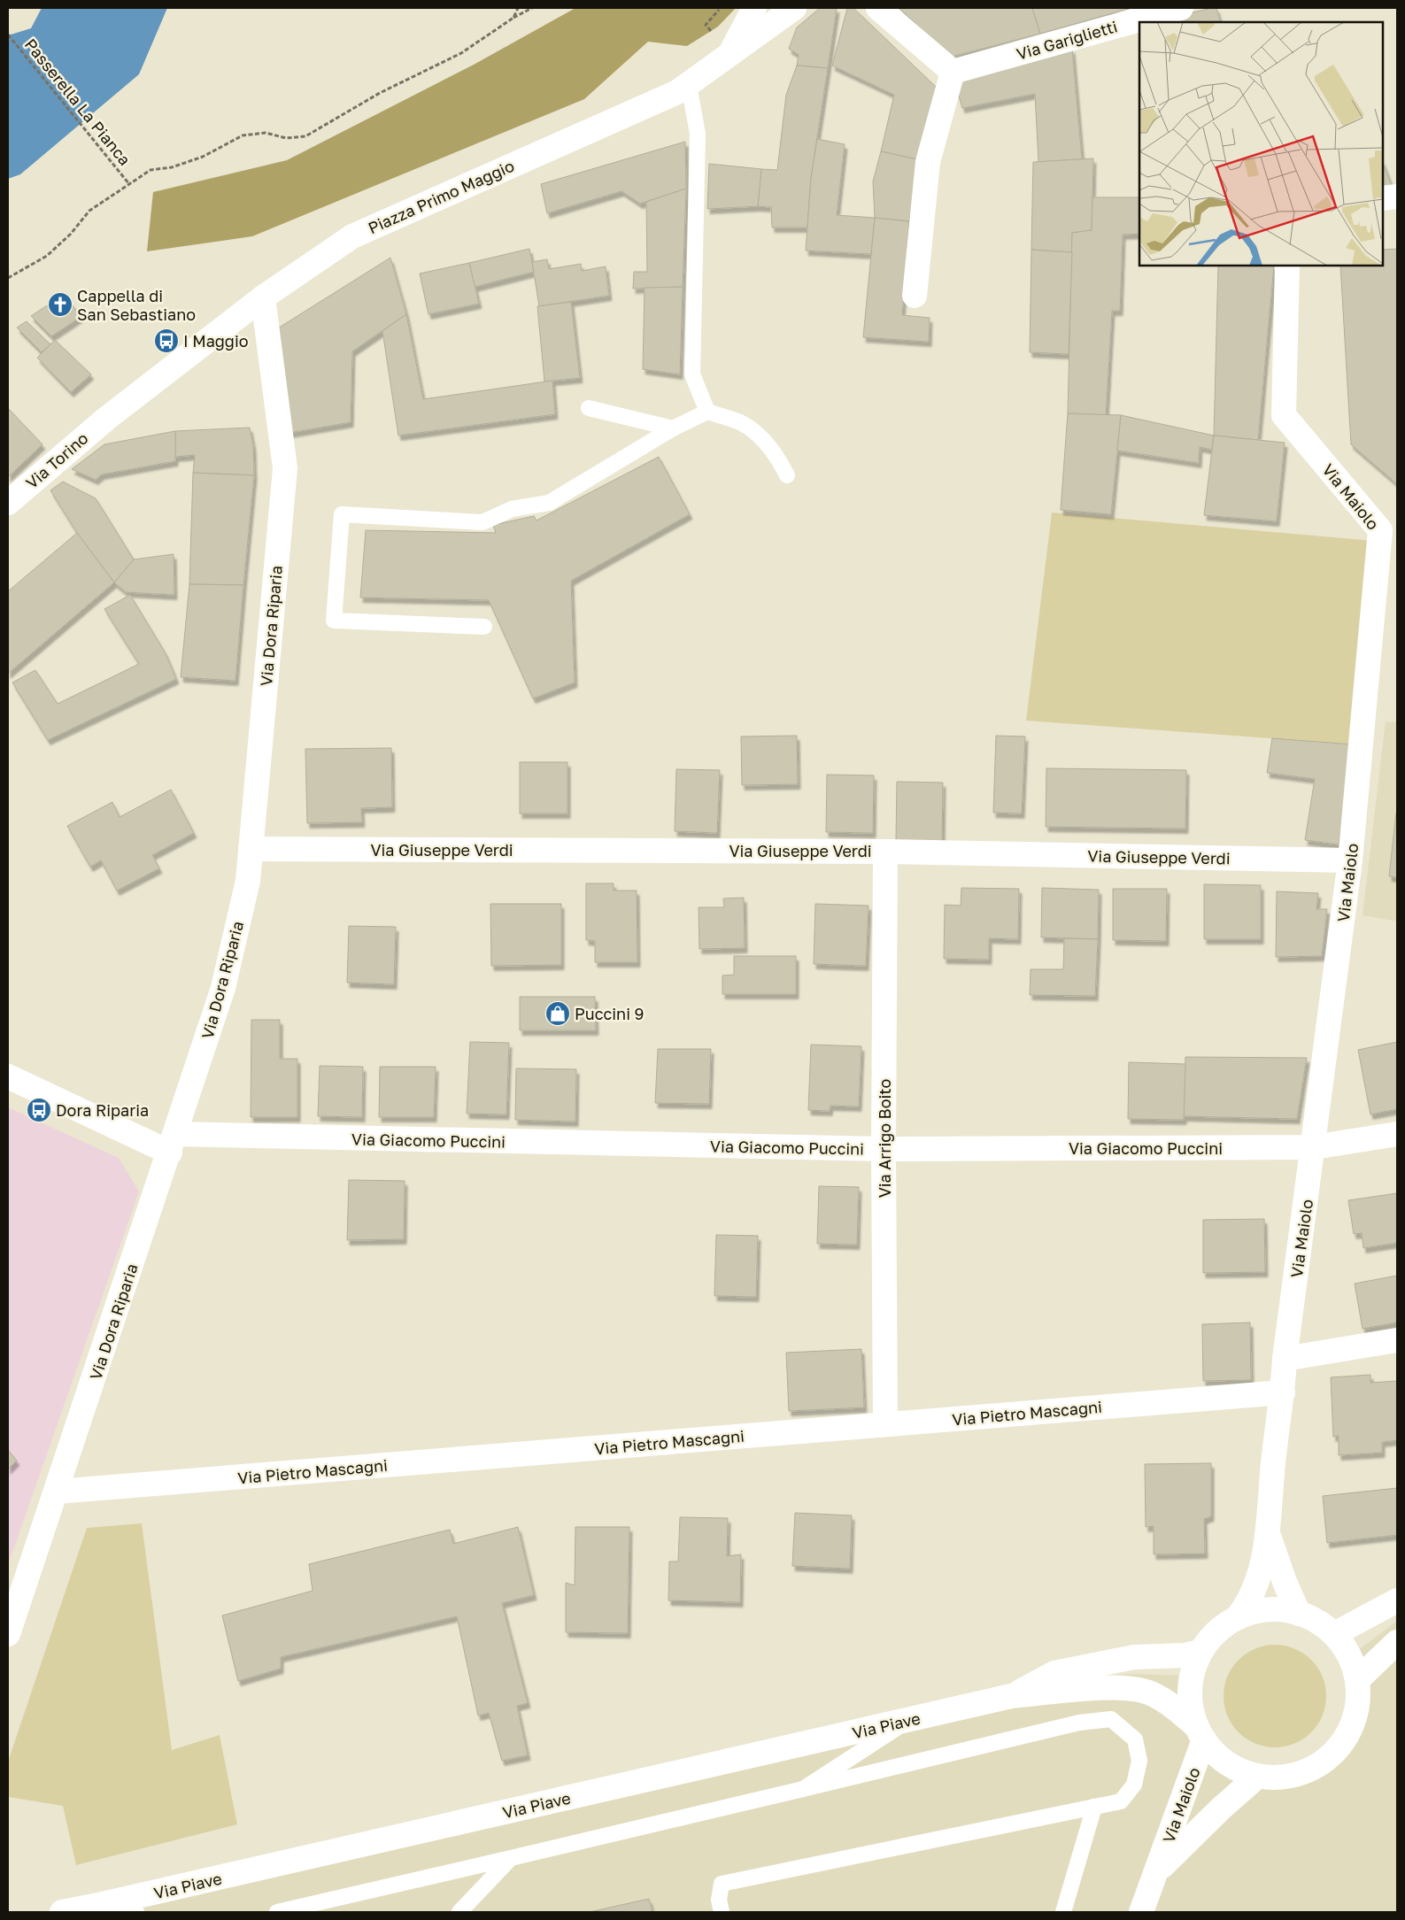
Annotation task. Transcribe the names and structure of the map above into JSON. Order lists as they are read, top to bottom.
{
  "streets": {
    "street": [
      "Via Gariglietti",
      "Piazza Primo Maggio",
      "Via Torino",
      "Via Maiolo",
      "Via Dora Riparia",
      "Via Giuseppe Verdi",
      "Via Arrigo Boito",
      "Via Giacomo Puccini",
      "Via Pietro Mascagni",
      "Via Piave"
    ],
    "path": ["Passerella La Pianca"]
  },
  "crossings": [
    ["Piazza Primo Maggio", "Via Torino"],
    ["Piazza Primo Maggio", "Via Dora Riparia"],
    ["Via Maiolo", "Via Giuseppe Verdi"],
    ["Via Maiolo", "Via Giacomo Puccini"],
    ["Via Maiolo", "Via Pietro Mascagni"],
    ["Via Maiolo", "Via Piave"],
    ["Via Dora Riparia", "Via Giuseppe Verdi"],
    ["Via Dora Riparia", "Via Giacomo Puccini"],
    ["Via Dora Riparia", "Via Pietro Mascagni"],
    ["Via Giuseppe Verdi", "Via Arrigo Boito"],
    ["Via Arrigo Boito", "Via Giacomo Puccini"],
    ["Via Arrigo Boito", "Via Pietro Mascagni"]
  ],
  "places": {
    "church": ["Cappella di San Sebastiano"],
    "bus stop": ["I Maggio", "Dora Riparia"],
    "shop": ["Puccini 9"]
  }
}
